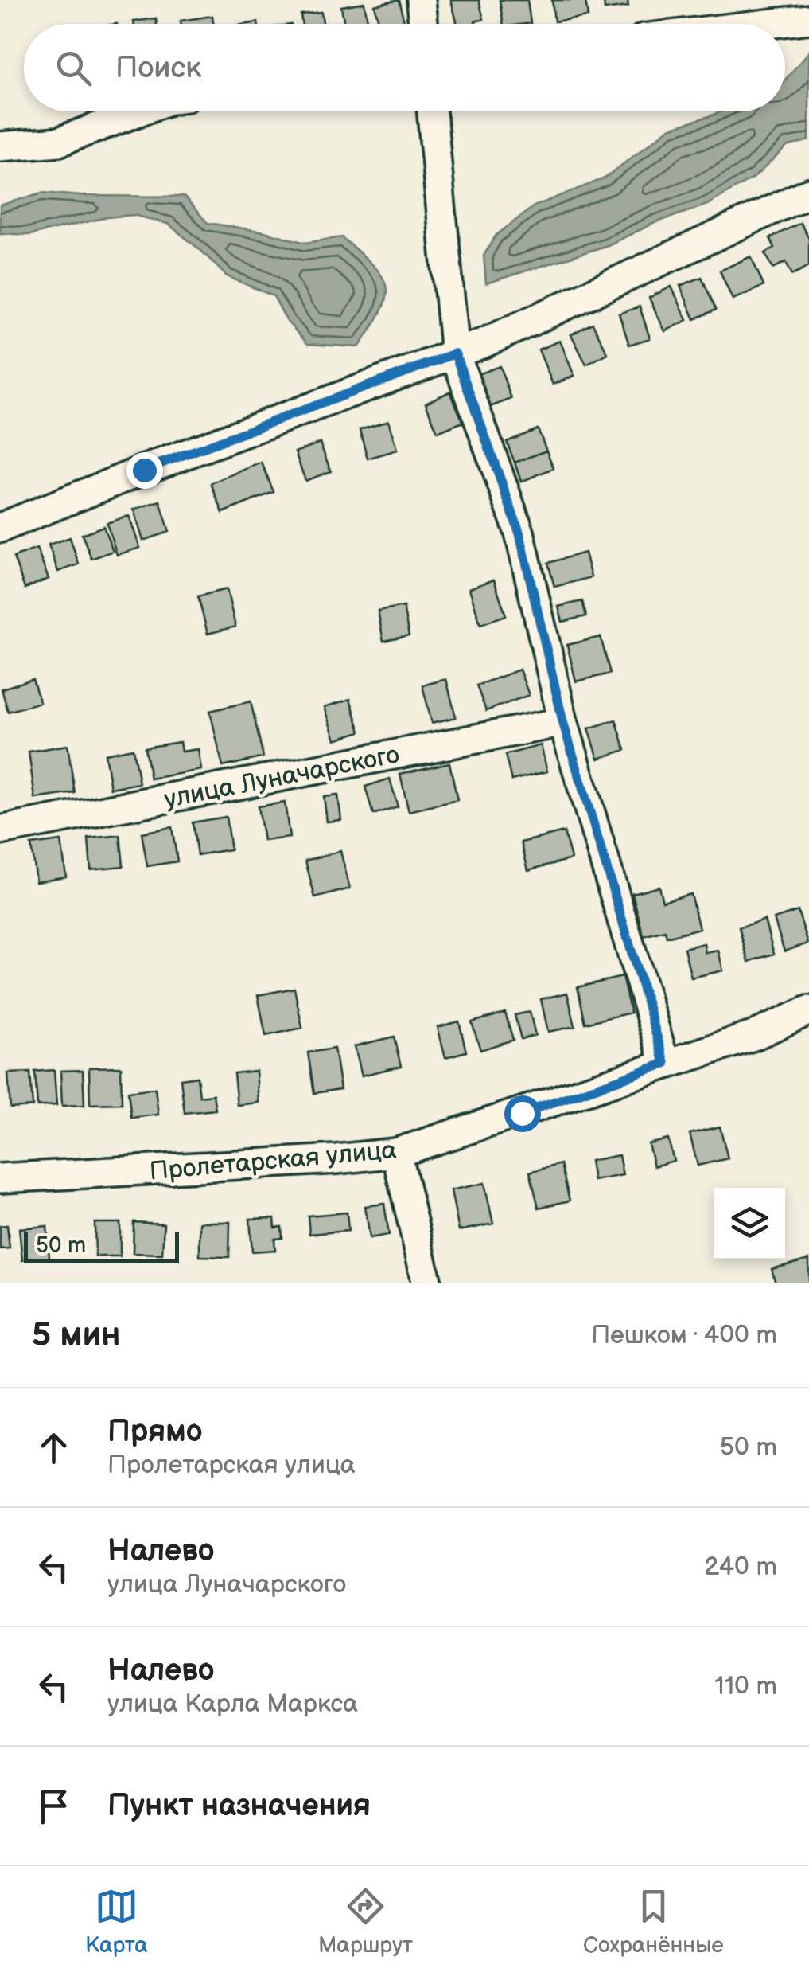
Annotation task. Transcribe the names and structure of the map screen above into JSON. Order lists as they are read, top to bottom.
{
  "streets": {
    "street": ["улица Луначарского", "Пролетарская улица"]
  },
  "scale_bar": "50 m",
  "page": {
    "search": "Поиск",
    "scale": "50 m",
    "heading": ["5 мин", "Пешком · 400 m"],
    "list": [
      ["Прямо", "Пролетарская улица", "50 m"],
      ["Налево", "улица Луначарского", "240 m"],
      ["Налево", "улица Карла Маркса", "110 m"],
      "Пункт назначения"
    ],
    "nav": ["Карта", "Маршрут", "Сохранённые"]
  }
}
